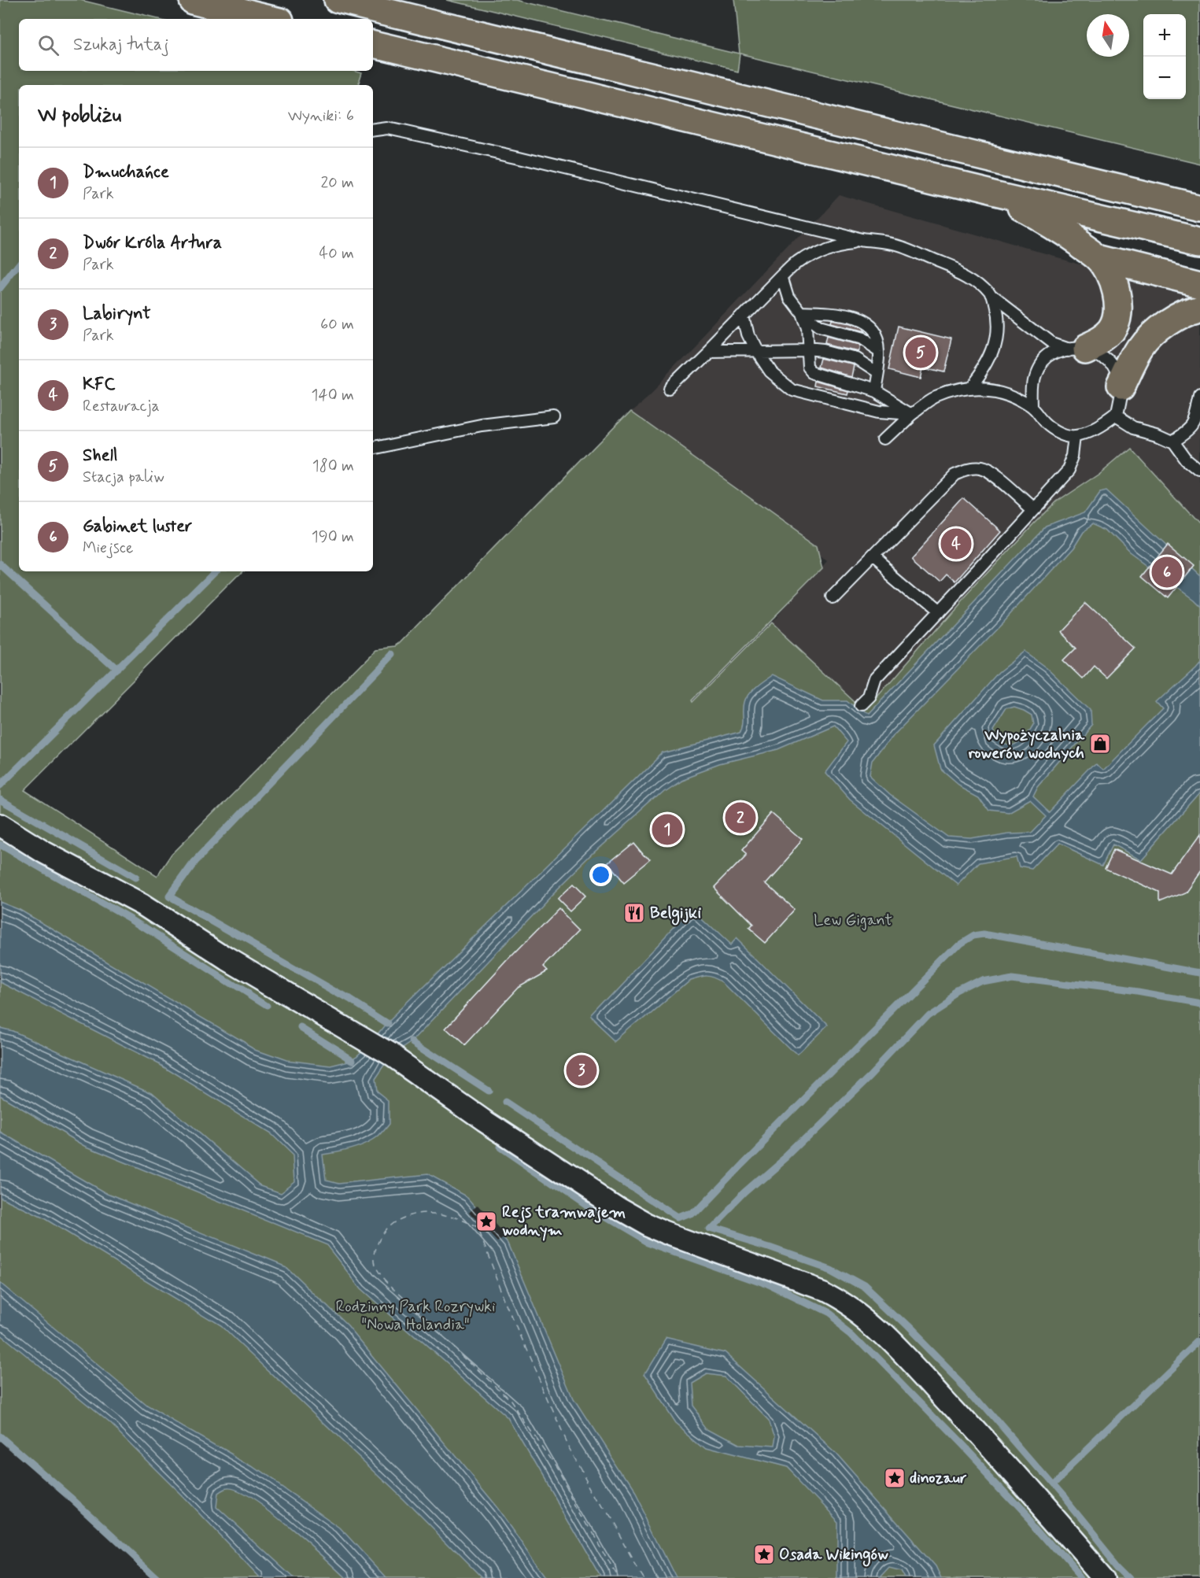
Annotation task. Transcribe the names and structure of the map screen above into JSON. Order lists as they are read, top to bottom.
{
  "parks": ["Lew Gigant", "Rodzinny Park Rozrywki \"Nowa Holandia\""],
  "places": {
    "shop": ["Wypożyczalnia rowerów wodnych"],
    "restaurant": ["Belgijki"],
    "place": ["Rejs tramwajem wodnym", "dinozaur", "Osada Wikingów"]
  },
  "north": "top",
  "page": {
    "map_buttons": ["+", "−"],
    "search": "Szukaj tutaj",
    "heading": ["W pobliżu", "Wyniki: 6"],
    "list": [
      {
        "mark": "1",
        "name": "Dmuchańce",
        "note": "Park",
        "value": "20 m"
      },
      {
        "mark": "2",
        "name": "Dwór Króla Artura",
        "note": "Park",
        "value": "40 m"
      },
      {
        "mark": "3",
        "name": "Labirynt",
        "note": "Park",
        "value": "60 m"
      },
      {
        "mark": "4",
        "name": "KFC",
        "note": "Restauracja",
        "value": "140 m"
      },
      {
        "mark": "5",
        "name": "Shell",
        "note": "Stacja paliw",
        "value": "180 m"
      },
      {
        "mark": "6",
        "name": "Gabinet luster",
        "note": "Miejsce",
        "value": "190 m"
      }
    ],
    "pins": [
      "5",
      "4",
      "6",
      "2",
      "1",
      "3"
    ]
  }
}
